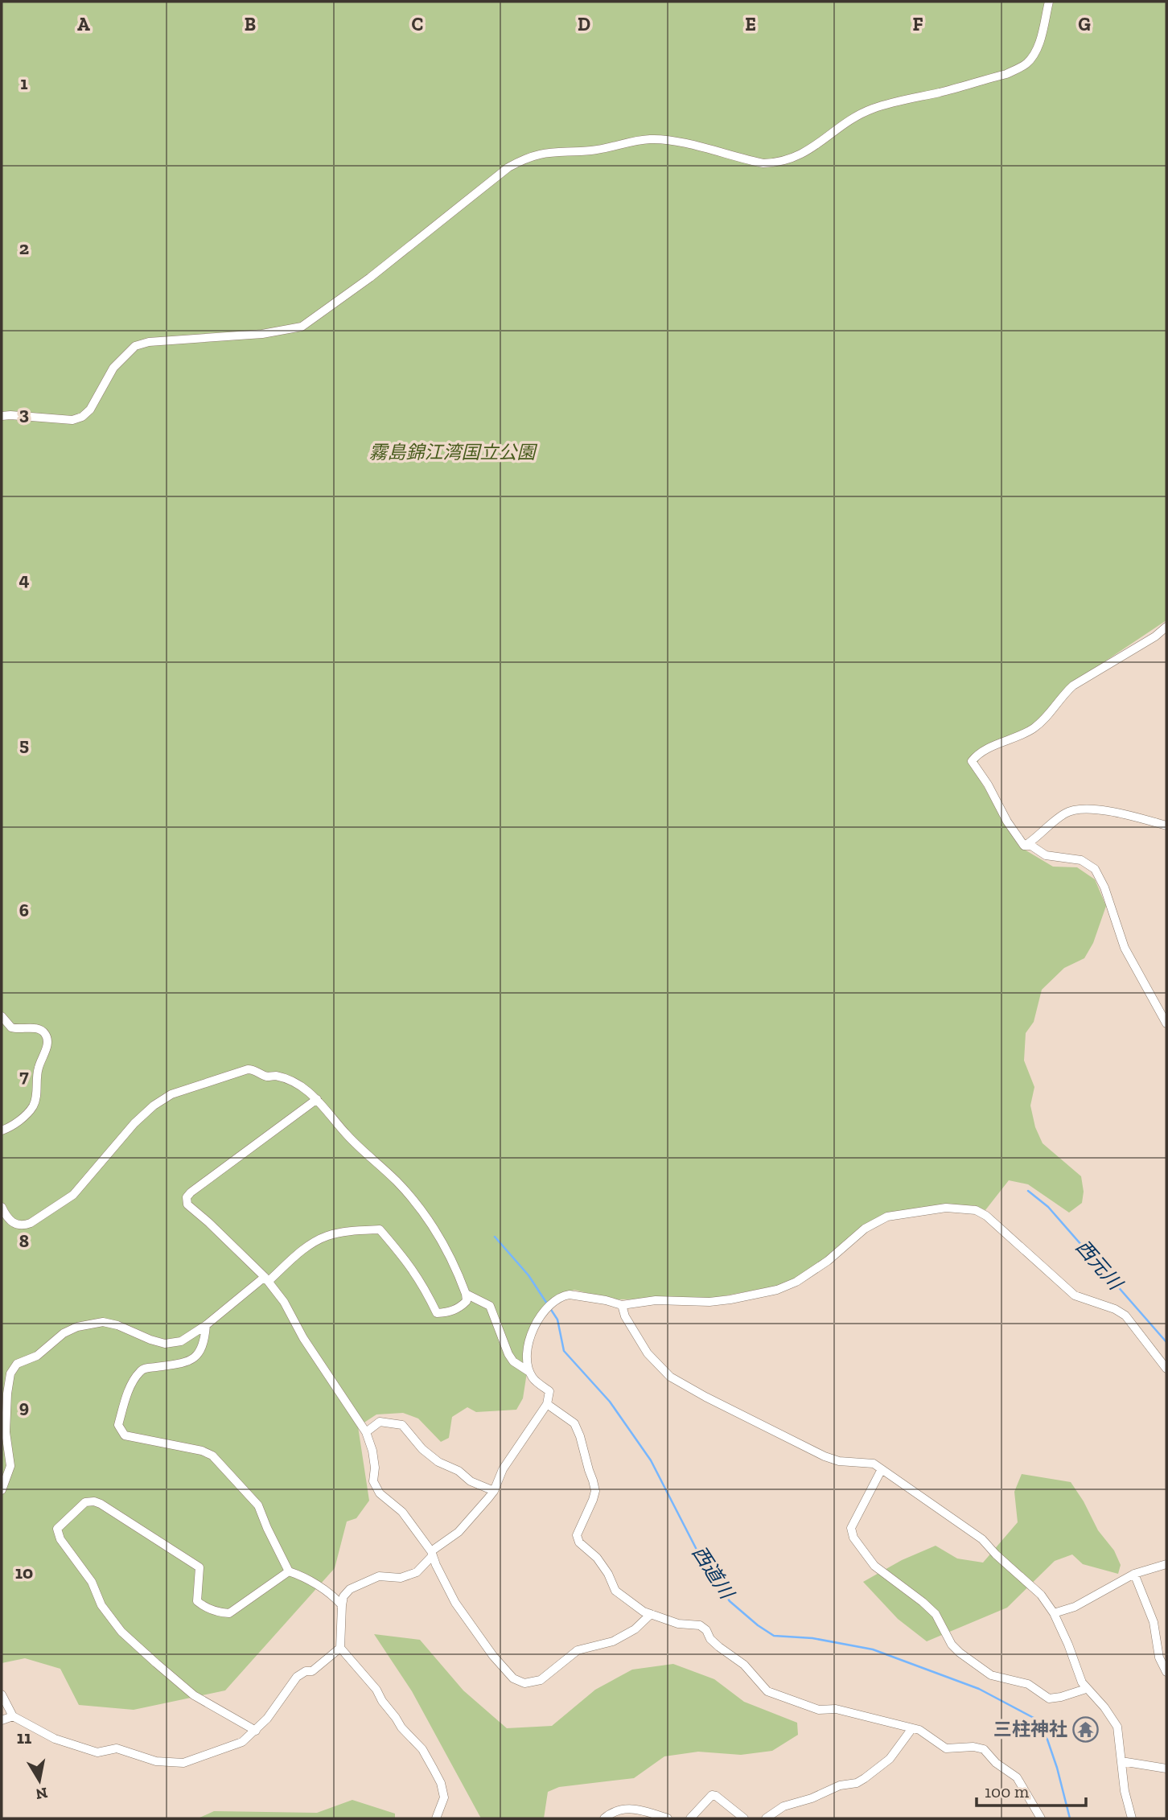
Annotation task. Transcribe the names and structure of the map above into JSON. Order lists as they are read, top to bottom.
{
  "water": ["西元川", "西道川"],
  "parks": ["霧島錦江湾国立公園"],
  "places": {
    "temple": ["三柱神社"]
  },
  "scale_bar": "100 m",
  "north": "bottom",
  "grid": {
    "columns": [
      "A",
      "B",
      "C",
      "D",
      "E",
      "F",
      "G"
    ],
    "rows": [
      "1",
      "2",
      "3",
      "4",
      "5",
      "6",
      "7",
      "8",
      "9",
      "10",
      "11"
    ]
  }
}
